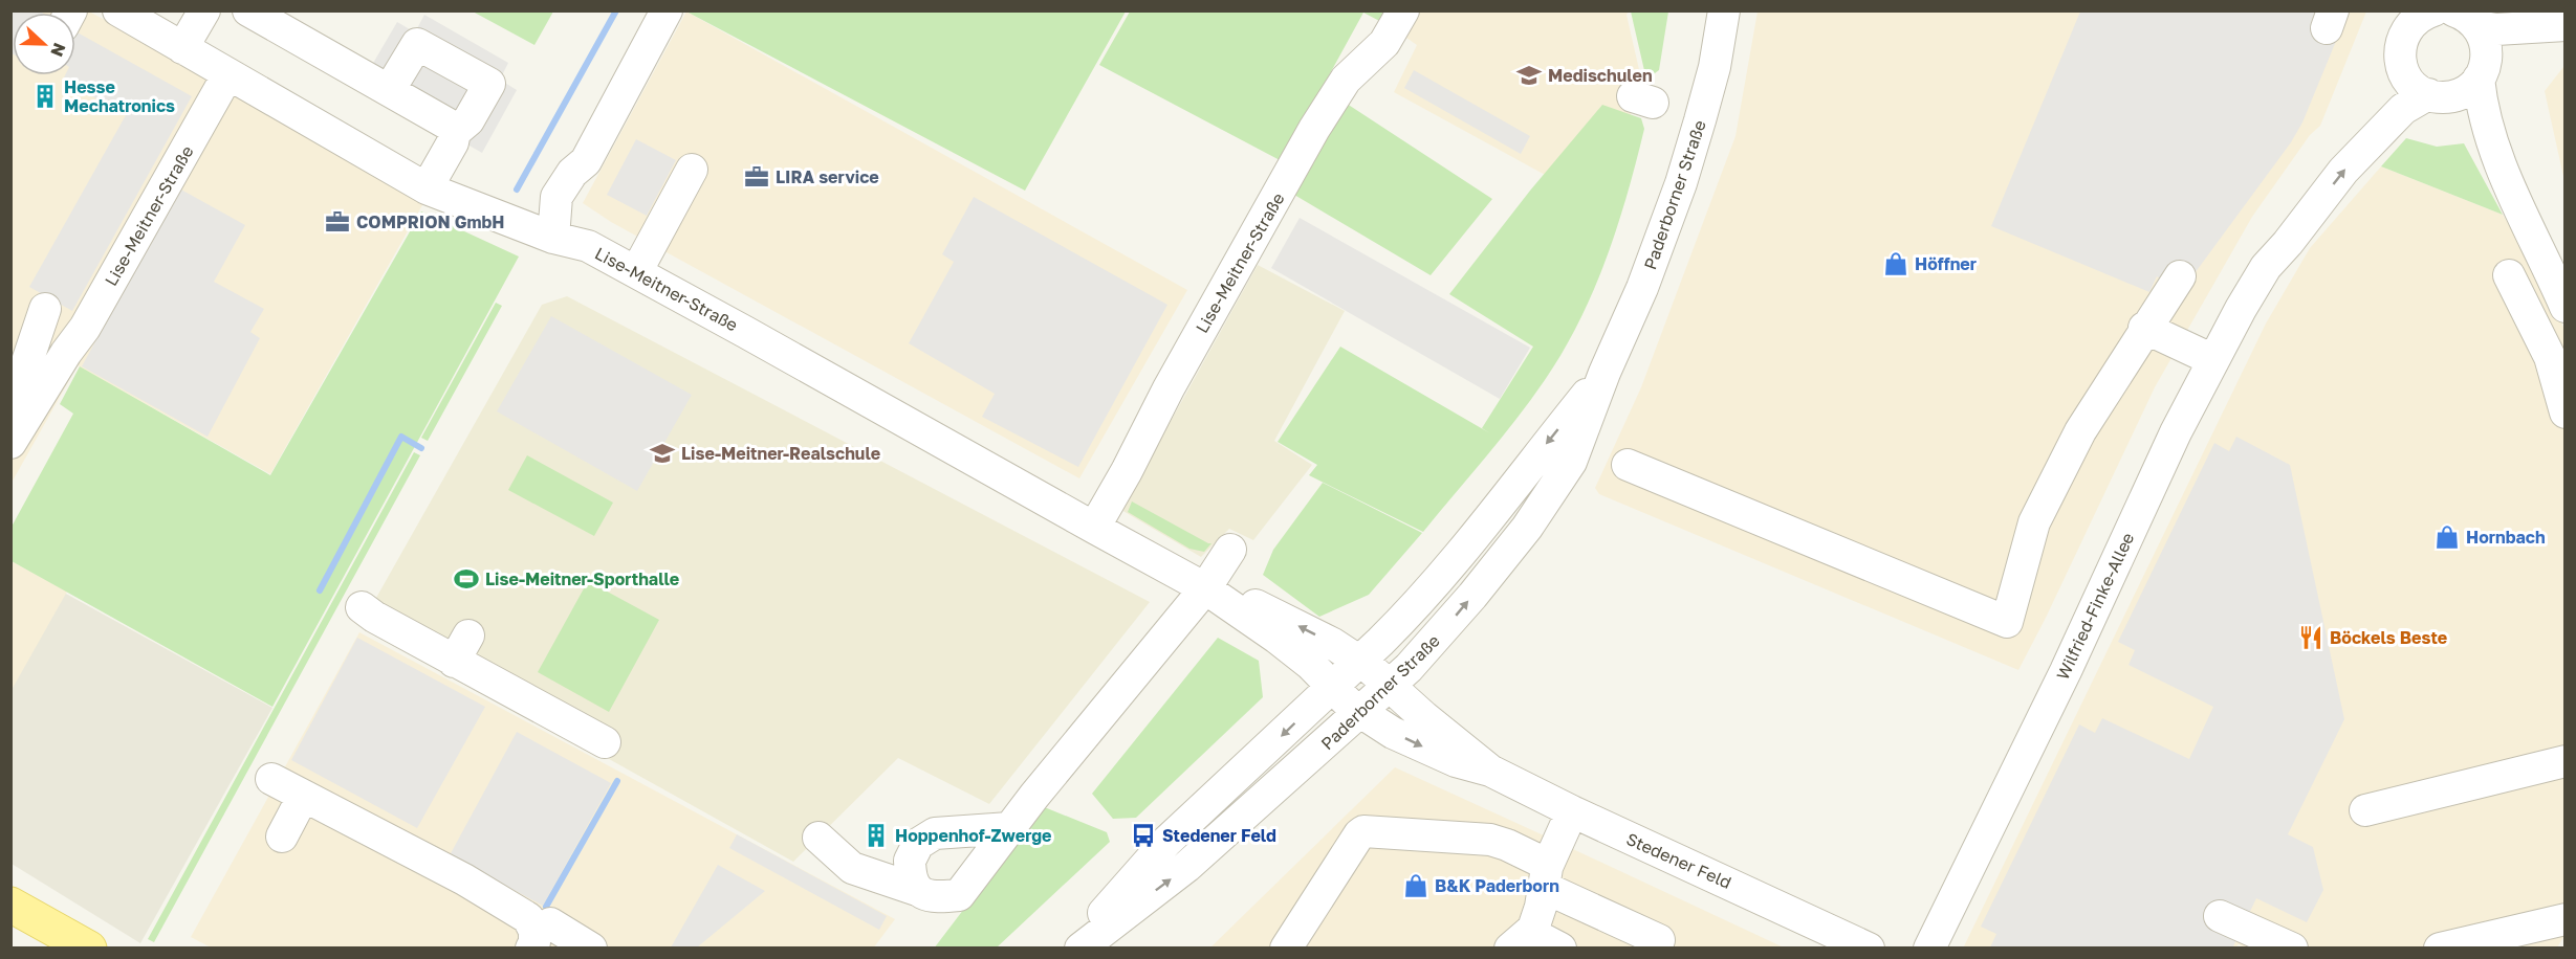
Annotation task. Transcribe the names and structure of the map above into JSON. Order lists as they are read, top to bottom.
{
  "streets": {
    "street": [
      "Paderborner Straße",
      "Lise-Meitner-Straße",
      "Wilfried-Finke-Allee",
      "Stedener Feld"
    ]
  },
  "crossings": [
    ["Paderborner Straße", "Lise-Meitner-Straße"],
    ["Paderborner Straße", "Stedener Feld"],
    ["Lise-Meitner-Straße", "Stedener Feld"]
  ],
  "places": {
    "school or university": ["Medischulen", "Lise-Meitner-Realschule"],
    "building": ["Hesse Mechatronics", "Hoppenhof-Zwerge"],
    "office": ["LIRA service", "COMPRION GmbH"],
    "shop": ["Höffner", "Hornbach", "B&K Paderborn"],
    "sports": ["Lise-Meitner-Sporthalle"],
    "restaurant": ["Böckels Beste"],
    "bus stop": ["Stedener Feld"]
  },
  "north": "right"
}
